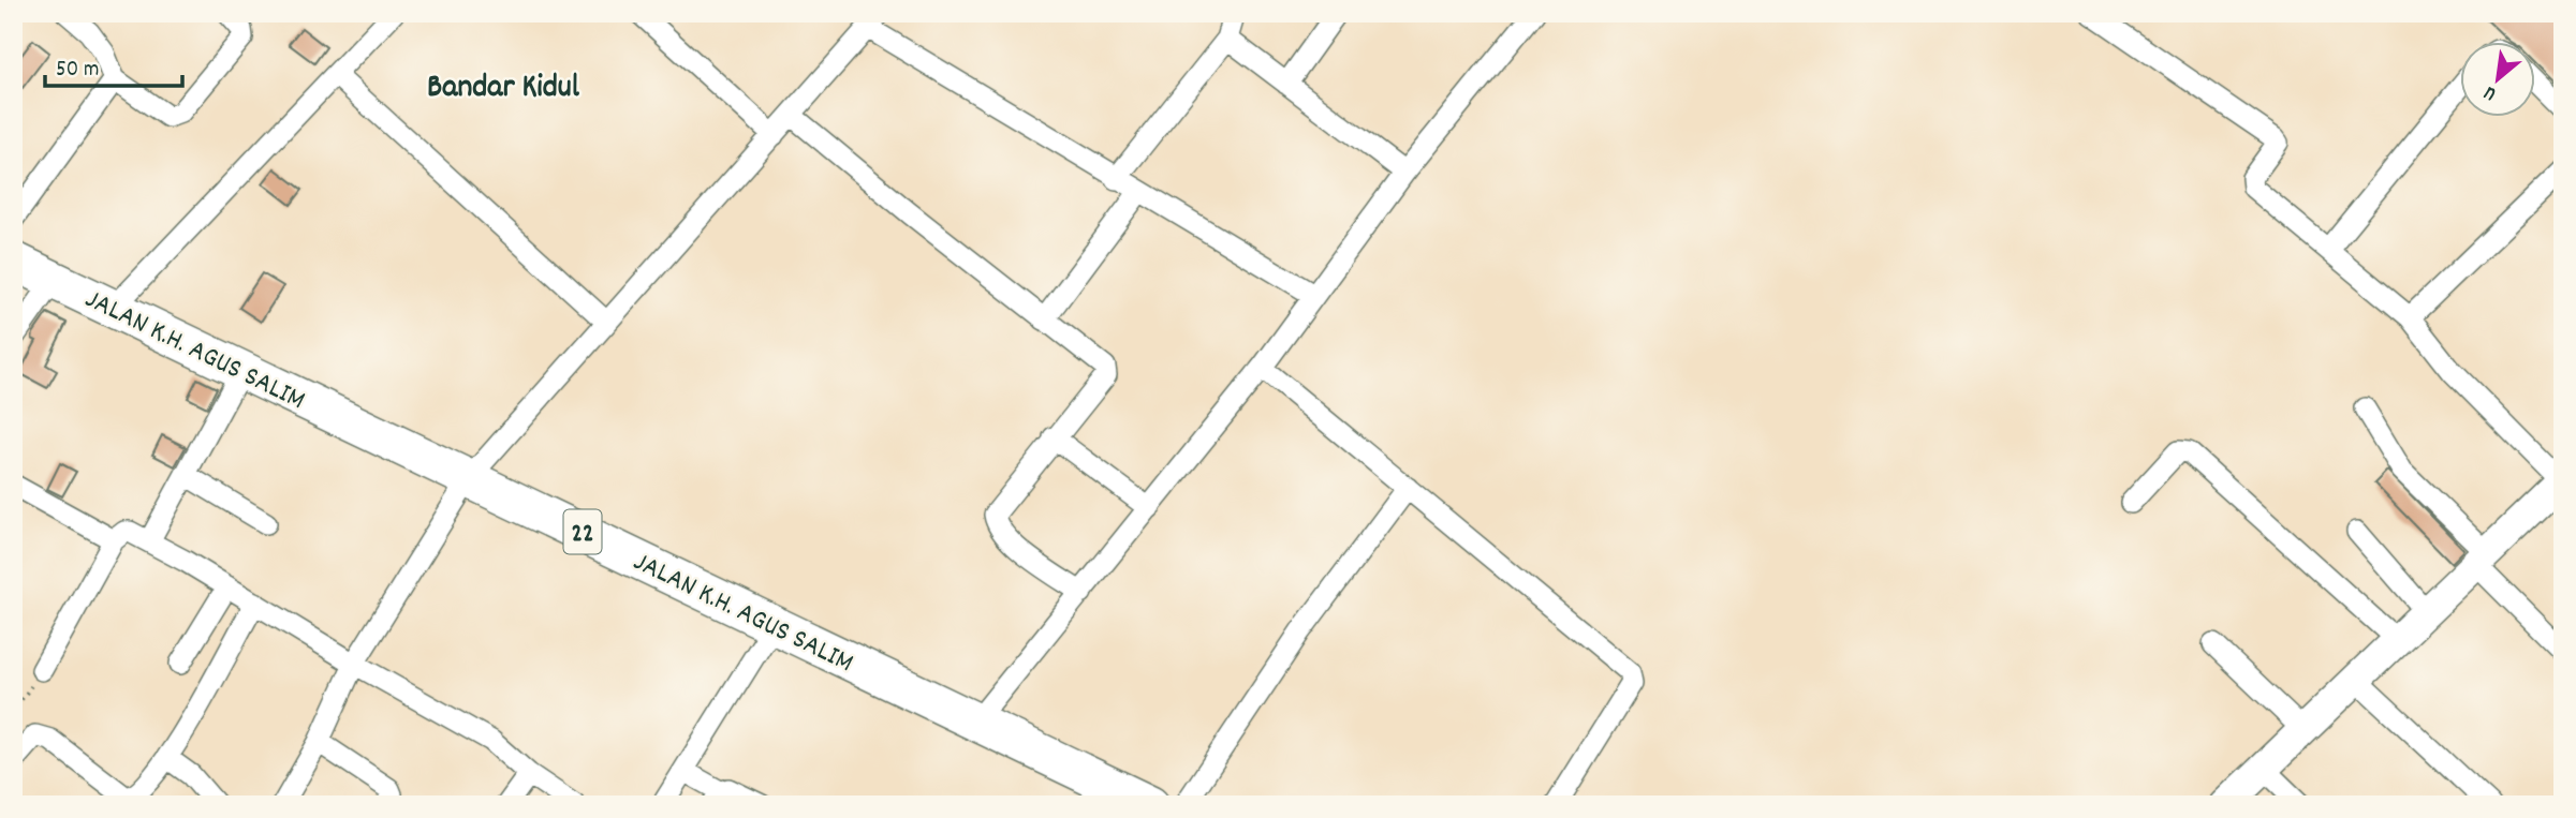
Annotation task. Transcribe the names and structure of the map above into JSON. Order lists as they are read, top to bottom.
{
  "streets": {
    "highway": ["JALAN K.H. AGUS SALIM", "22"]
  },
  "districts": ["Bandar Kidul"],
  "scale_bar": "50 m",
  "north": "bottom left"
}
